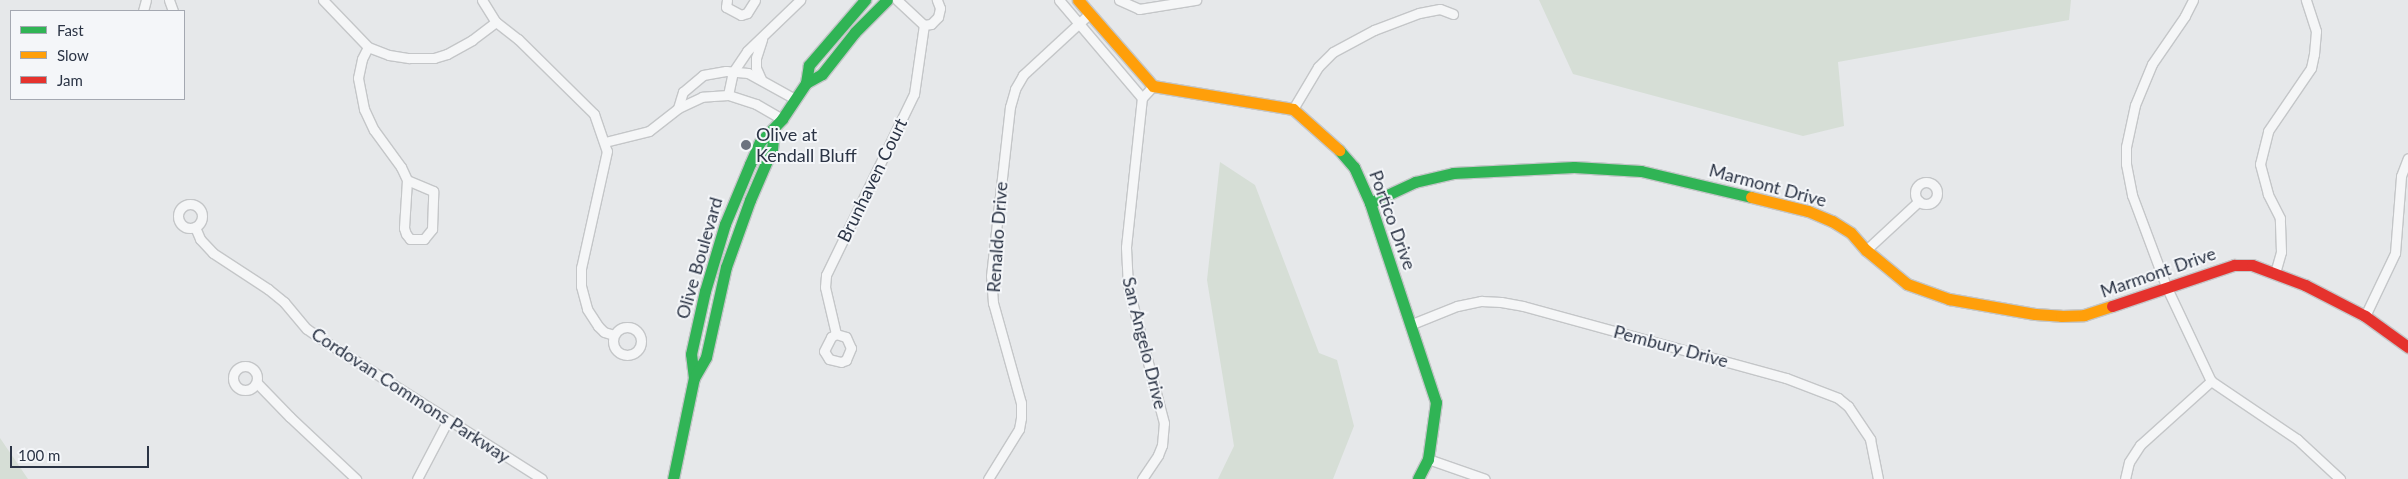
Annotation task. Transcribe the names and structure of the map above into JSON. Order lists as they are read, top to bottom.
{
  "streets": {
    "street": [
      "Brunhaven Court",
      "Marmont Drive",
      "Portico Drive",
      "Renaldo Drive",
      "Olive Boulevard",
      "San Angelo Drive",
      "Pembury Drive",
      "Cordovan Commons Parkway"
    ]
  },
  "crossings": [
    ["Marmont Drive", "Portico Drive"],
    ["Portico Drive", "Pembury Drive"]
  ],
  "places": ["Olive at Kendall Bluff"],
  "legend": ["Fast", "Slow", "Jam"],
  "scale_bar": "100 m"
}
